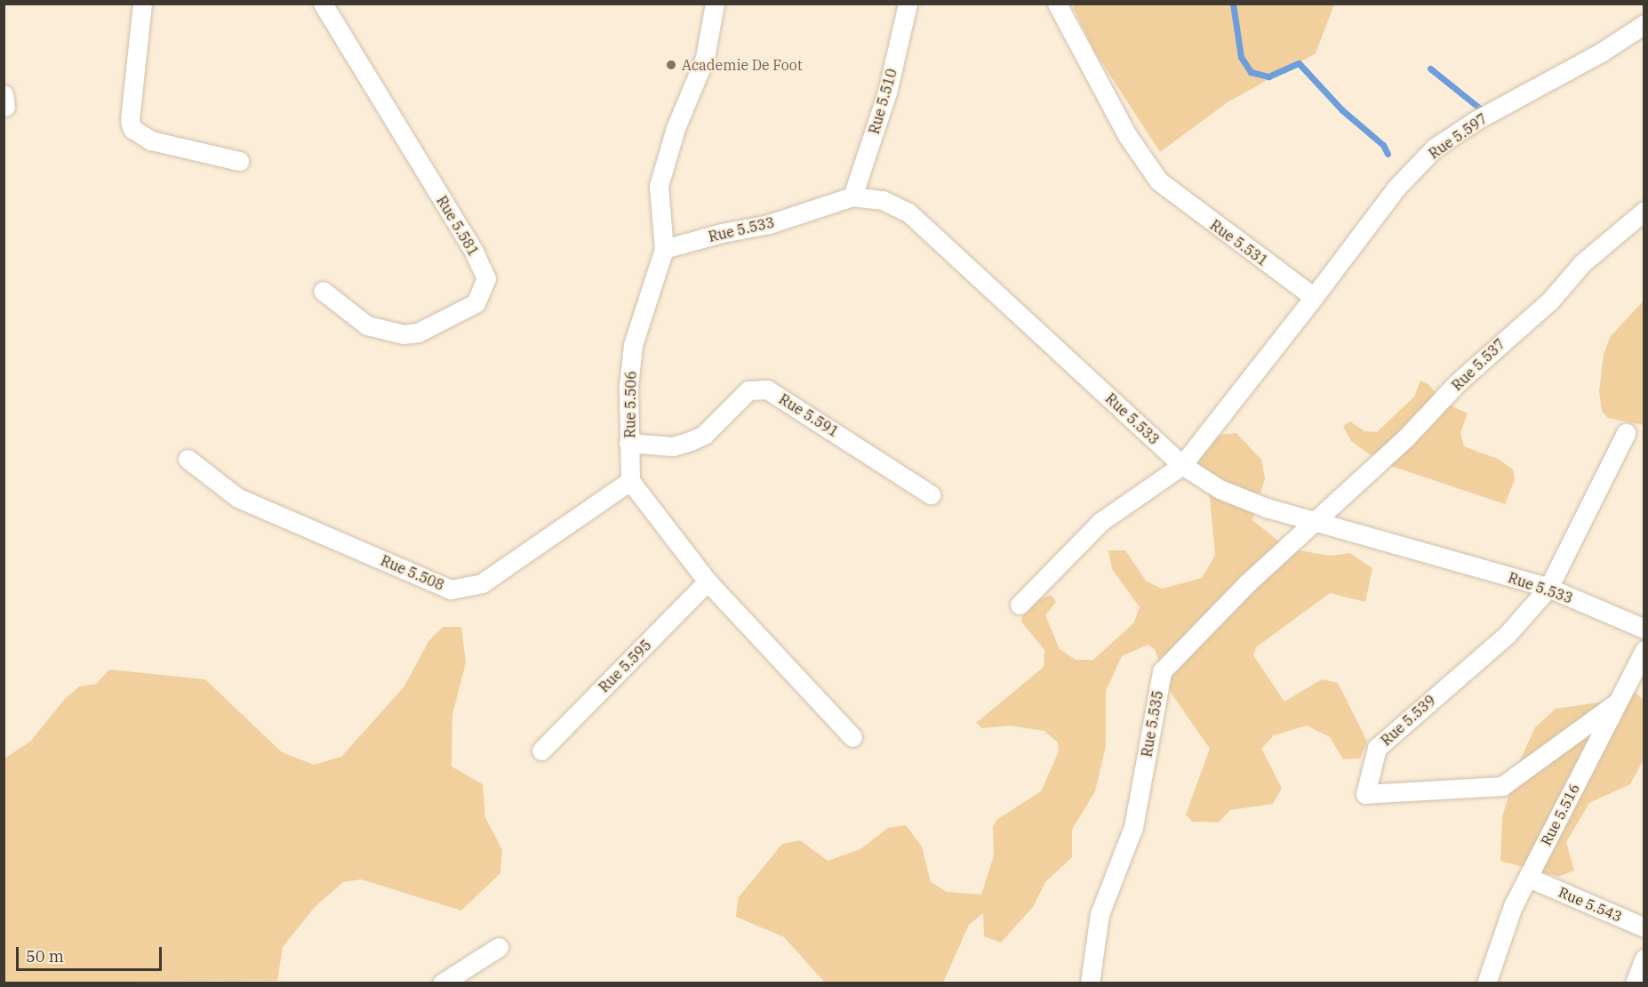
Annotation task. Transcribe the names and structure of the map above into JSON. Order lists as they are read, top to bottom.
{
  "streets": {
    "street": [
      "Rue 5.510",
      "Rue 5.597",
      "Rue 5.581",
      "Rue 5.533",
      "Rue 5.531",
      "Rue 5.537",
      "Rue 5.506",
      "Rue 5.591",
      "Rue 5.508",
      "Rue 5.595",
      "Rue 5.539",
      "Rue 5.535",
      "Rue 5.516",
      "Rue 5.543"
    ]
  },
  "crossings": [
    ["Rue 5.510", "Rue 5.533"],
    ["Rue 5.597", "Rue 5.531"],
    ["Rue 5.533", "Rue 5.537"],
    ["Rue 5.533", "Rue 5.506"],
    ["Rue 5.533", "Rue 5.539"],
    ["Rue 5.533", "Rue 5.535"],
    ["Rue 5.537", "Rue 5.535"],
    ["Rue 5.506", "Rue 5.591"],
    ["Rue 5.506", "Rue 5.508"],
    ["Rue 5.539", "Rue 5.516"]
  ],
  "places": ["Academie De Foot"],
  "scale_bar": "50 m"
}
